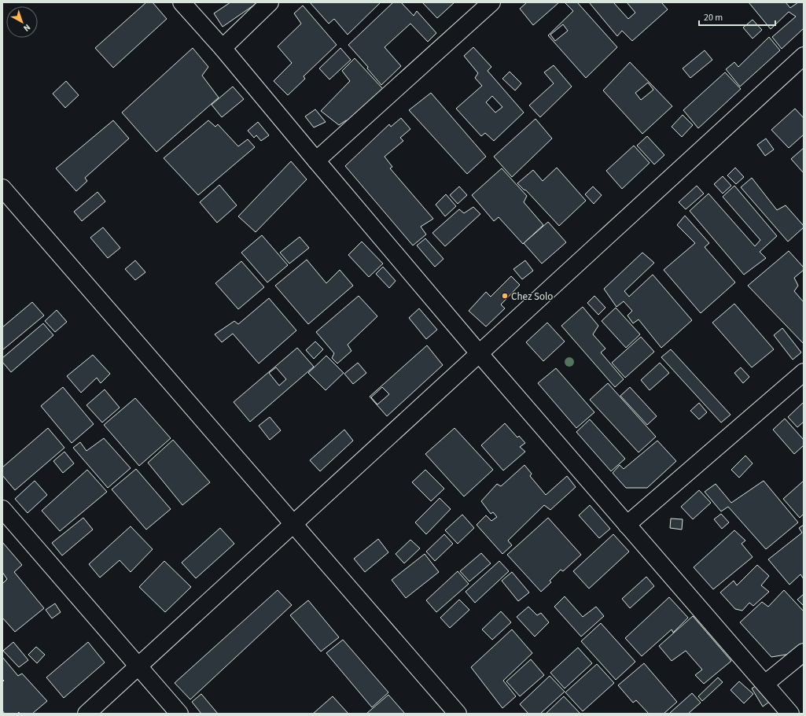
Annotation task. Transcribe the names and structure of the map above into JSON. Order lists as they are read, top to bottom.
{
  "places": ["Chez Solo"],
  "scale_bar": "20 m",
  "north": "bottom right"
}
